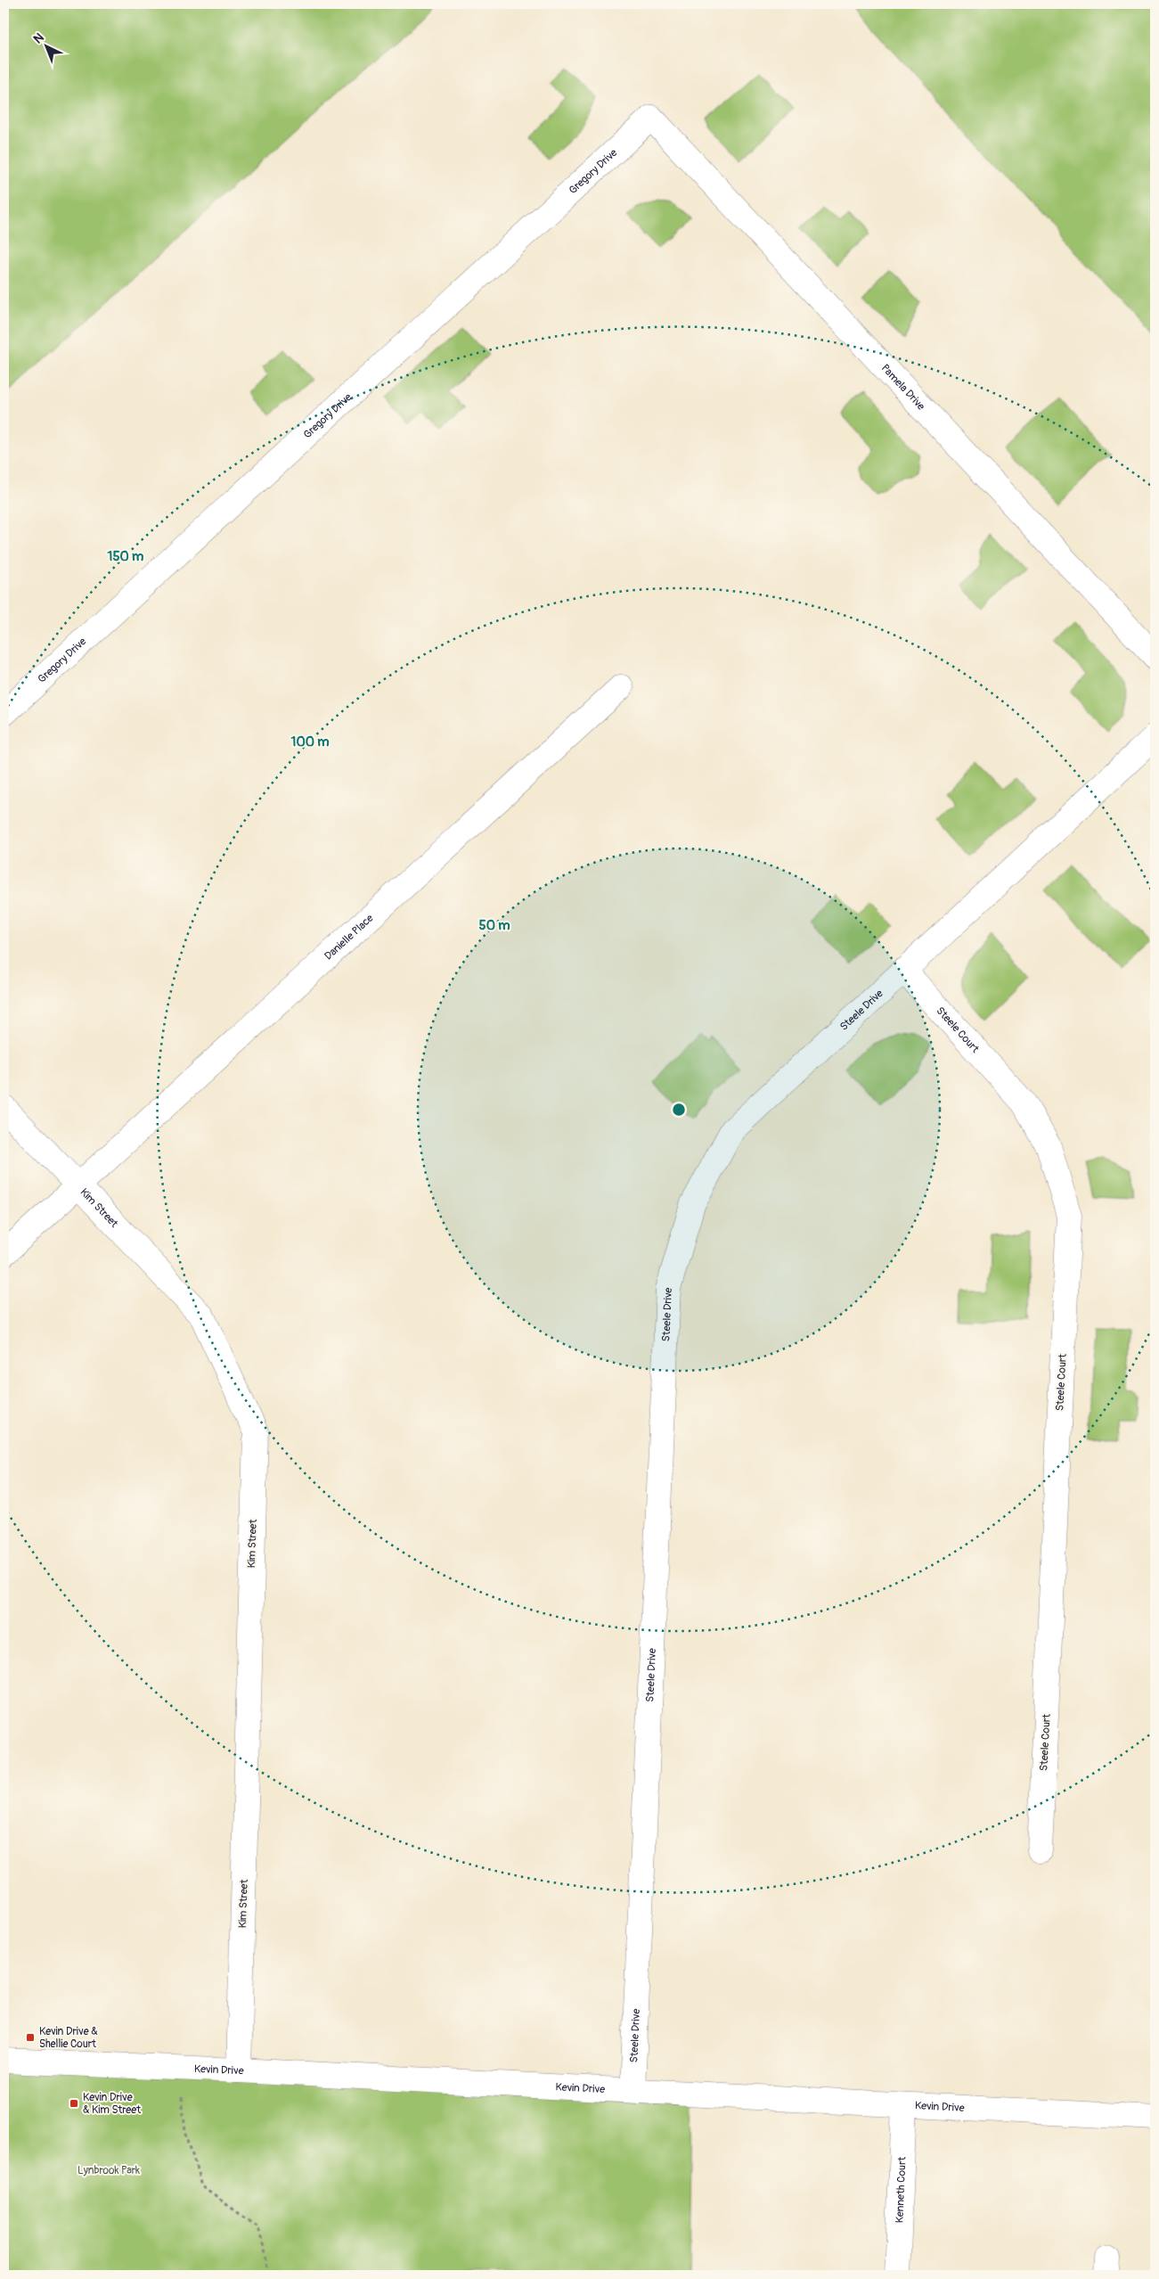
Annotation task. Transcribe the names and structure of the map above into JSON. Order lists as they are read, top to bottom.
{
  "streets": {
    "street": [
      "Gregory Drive",
      "Pamela Drive",
      "Danielle Place",
      "Steele Drive",
      "Steele Court",
      "Kim Street",
      "Kevin Drive",
      "Kenneth Court"
    ]
  },
  "crossings": [
    ["Gregory Drive", "Pamela Drive"],
    ["Danielle Place", "Kim Street"],
    ["Steele Drive", "Steele Court"],
    ["Steele Drive", "Kevin Drive"],
    ["Kim Street", "Kevin Drive"],
    ["Kevin Drive", "Kenneth Court"]
  ],
  "parks": ["Lynbrook Park"],
  "places": {
    "transit": ["Kevin Drive & Shellie Court", "Kevin Drive & Kim Street"]
  },
  "north": "top left",
  "rings": ["150 m", "100 m", "50 m"]
}
